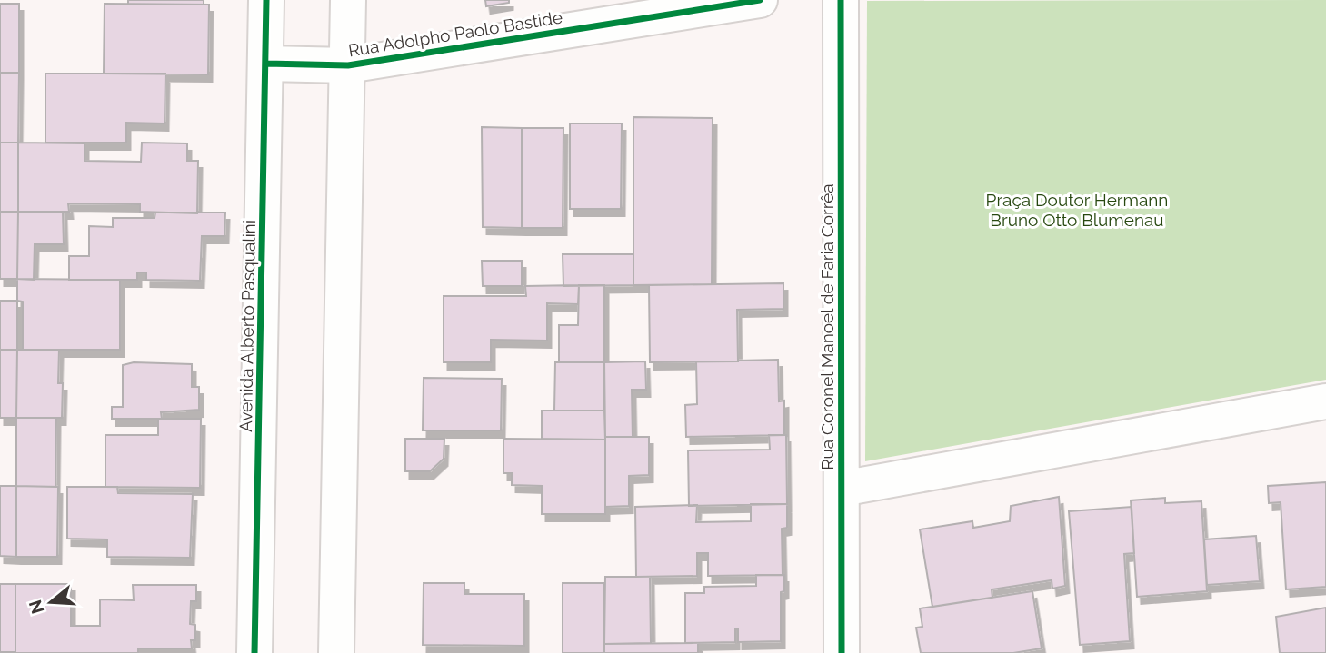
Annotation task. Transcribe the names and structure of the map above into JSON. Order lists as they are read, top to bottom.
{
  "streets": {
    "street": ["Rua Adolpho Paolo Bastide", "Avenida Alberto Pasqualini", "Rua Coronel Manoel de Faria Corrêa"]
  },
  "crossings": [
    ["Rua Adolpho Paolo Bastide", "Avenida Alberto Pasqualini"]
  ],
  "parks": ["Praça Doutor Hermann Bruno Otto Blumenau"],
  "north": "left"
}
